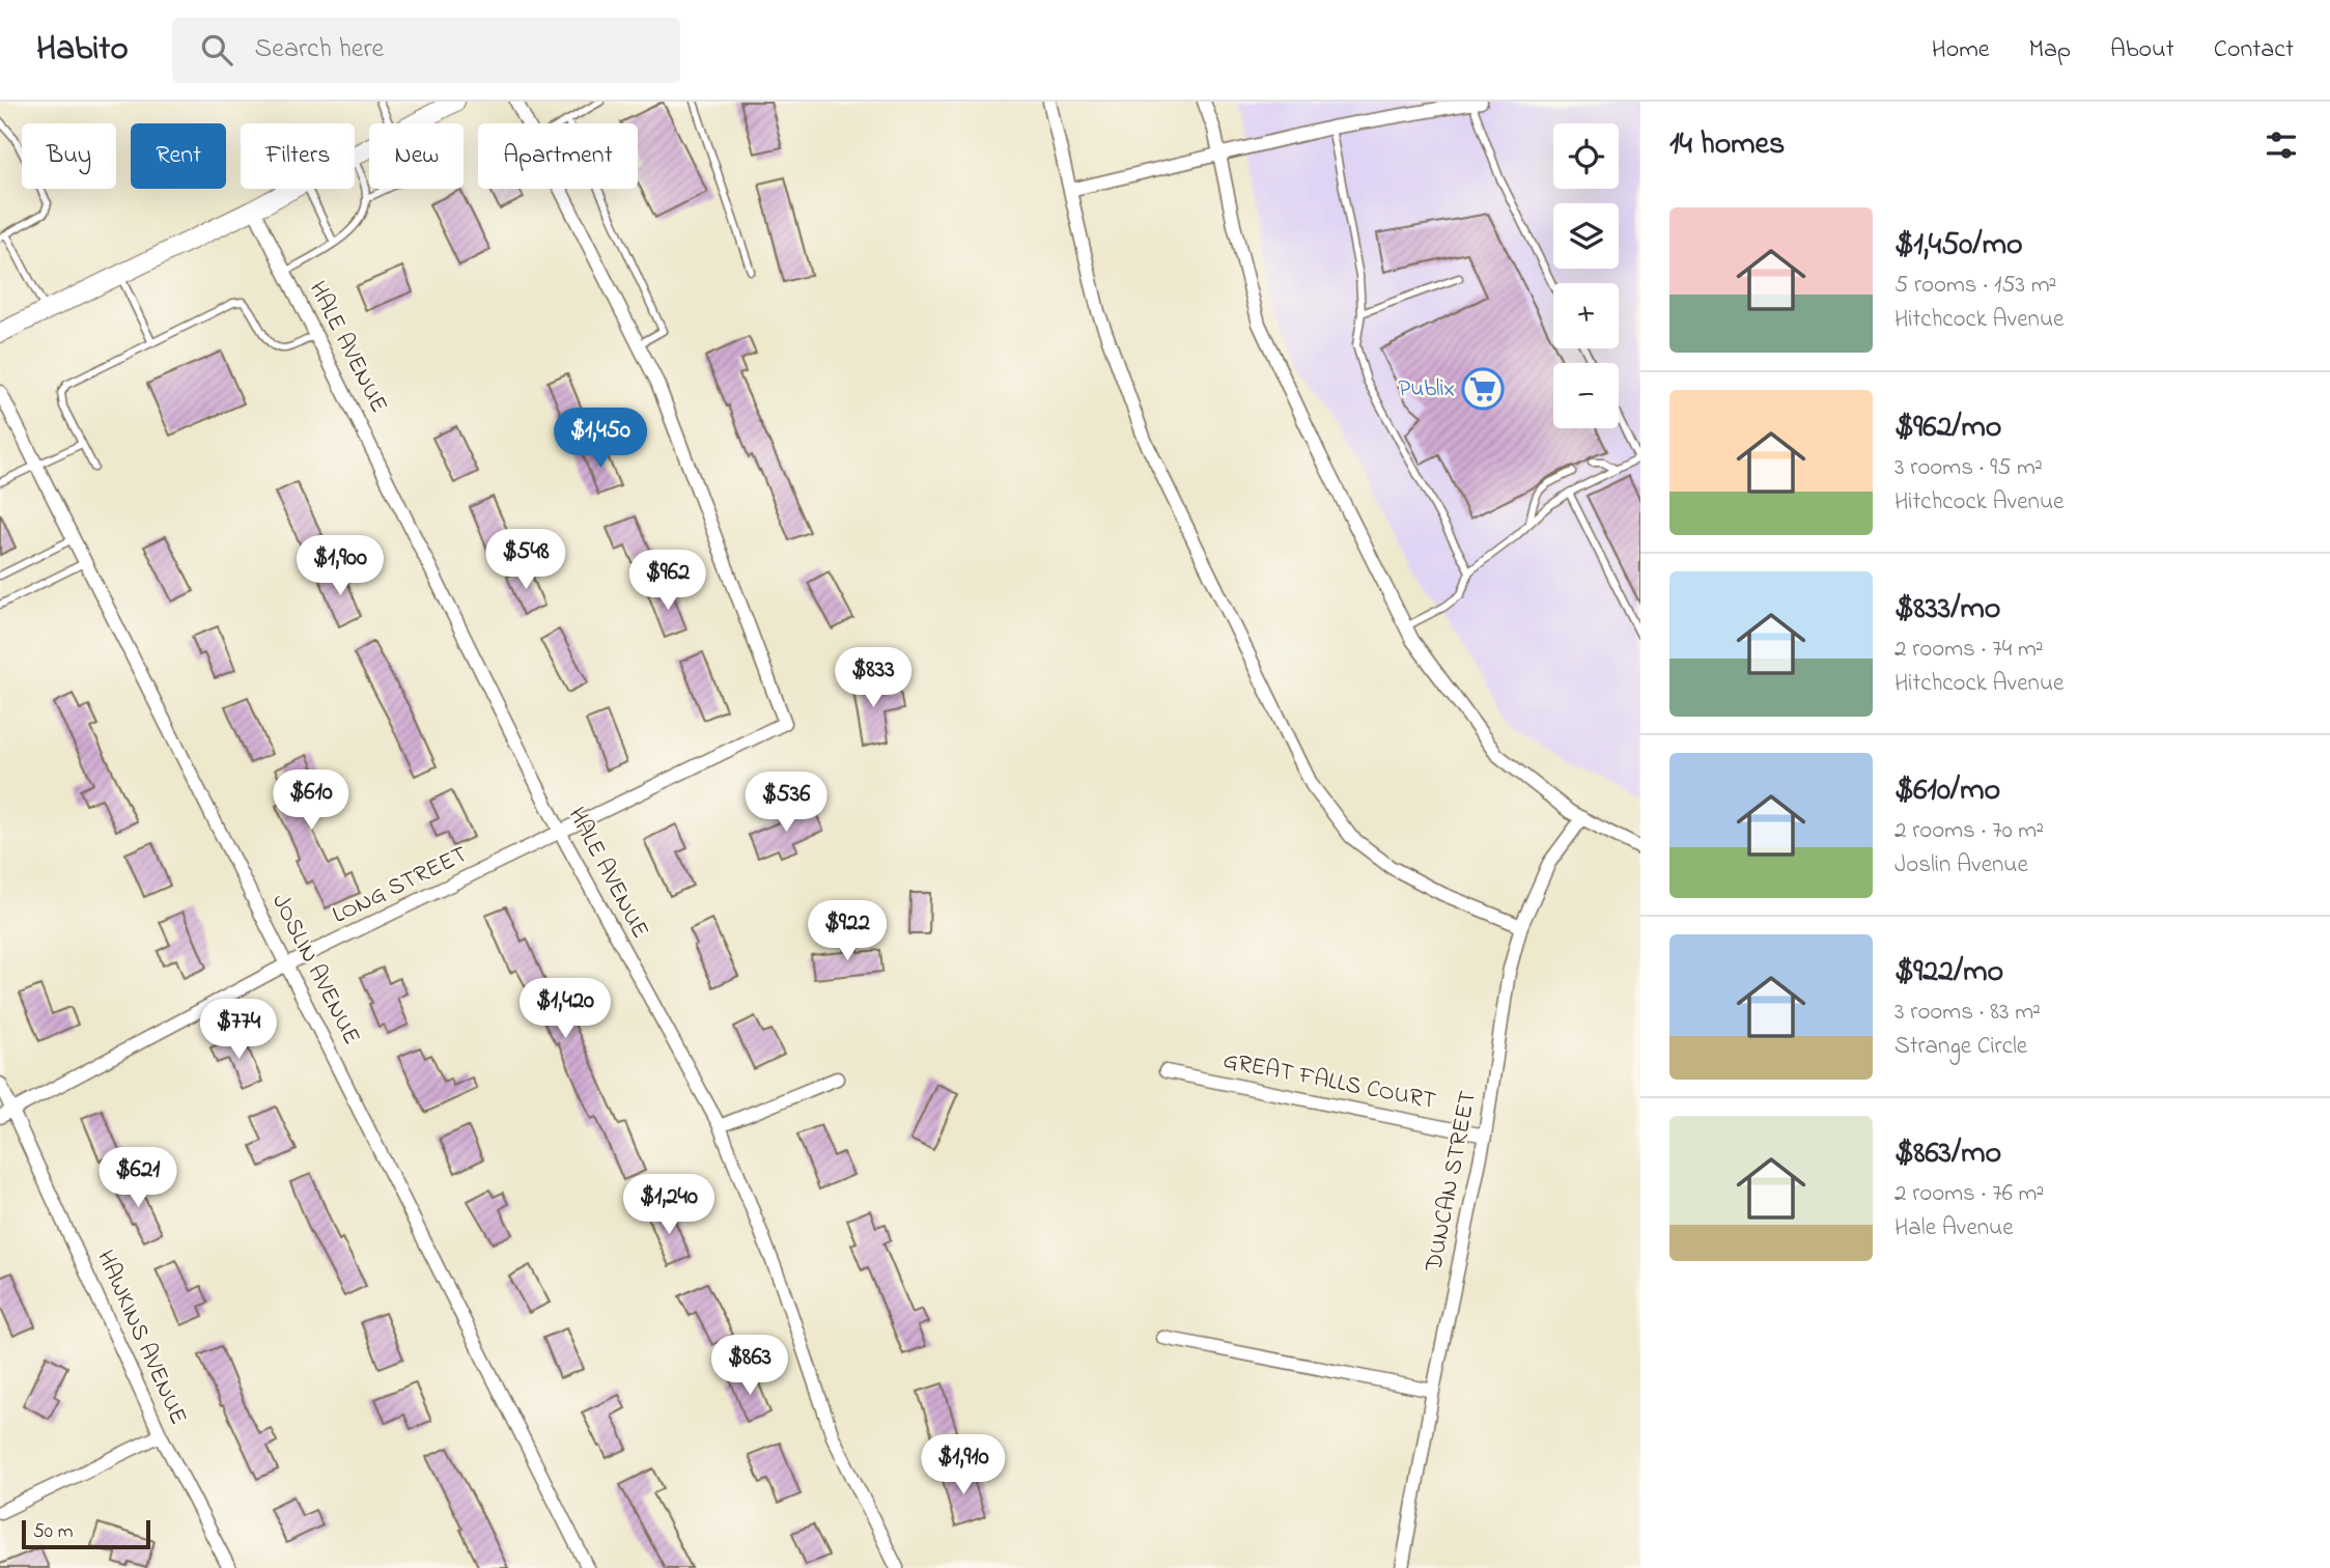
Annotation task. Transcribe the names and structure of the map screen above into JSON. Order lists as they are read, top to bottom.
{
  "streets": {
    "street": [
      "HALE AVENUE",
      "LONG STREET",
      "JOSLIN AVENUE",
      "GREAT FALLS COURT",
      "DUNCAN STREET",
      "HAWKINS AVENUE"
    ]
  },
  "crossings": [
    ["HALE AVENUE", "LONG STREET"],
    ["LONG STREET", "JOSLIN AVENUE"],
    ["LONG STREET", "HAWKINS AVENUE"],
    ["GREAT FALLS COURT", "DUNCAN STREET"]
  ],
  "places": {
    "supermarket": ["Publix"]
  },
  "scale_bar": "50 m",
  "page": {
    "header": "Habito",
    "search": "Search here",
    "nav": [
      "Home",
      "Map",
      "About",
      "Contact"
    ],
    "heading": "14 homes",
    "map_buttons": ["+", "−"],
    "chip": [
      "Buy",
      "Rent",
      "Filters",
      "New",
      "Apartment"
    ],
    "list": [
      {
        "name": "$1,450/mo",
        "note": "5 rooms · 153 m² · Hitchcock Avenue"
      },
      {
        "name": "$962/mo",
        "note": "3 rooms · 95 m² · Hitchcock Avenue"
      },
      {
        "name": "$833/mo",
        "note": "2 rooms · 74 m² · Hitchcock Avenue"
      },
      {
        "name": "$610/mo",
        "note": "2 rooms · 70 m² · Joslin Avenue"
      },
      {
        "name": "$922/mo",
        "note": "3 rooms · 83 m² · Strange Circle"
      },
      {
        "name": "$863/mo",
        "note": "2 rooms · 76 m² · Hale Avenue"
      }
    ],
    "price": [
      "$1,450",
      "$548",
      "$1,900",
      "$962",
      "$833",
      "$610",
      "$536",
      "$922",
      "$1,420",
      "$774",
      "$621",
      "$1,240",
      "$863",
      "$1,910"
    ],
    "scale": "50 m"
  }
}
